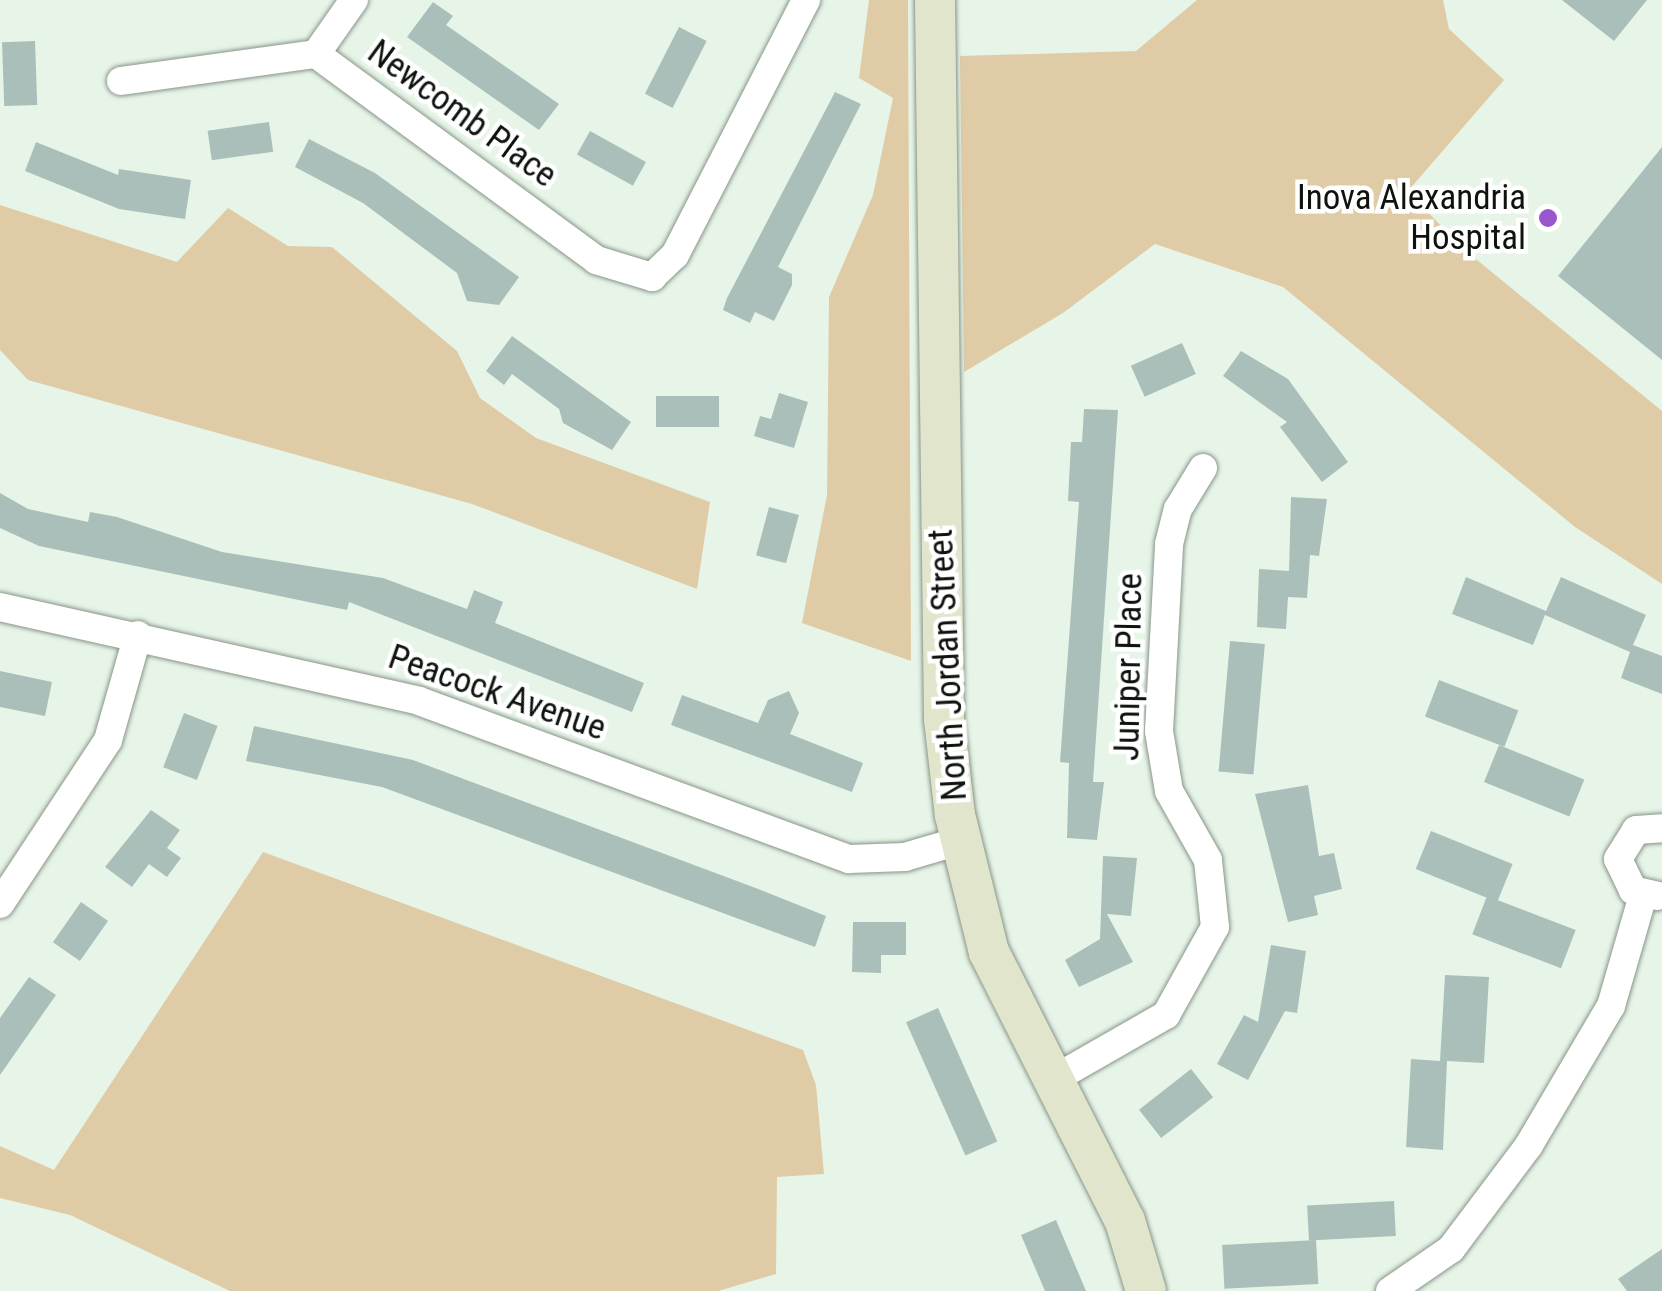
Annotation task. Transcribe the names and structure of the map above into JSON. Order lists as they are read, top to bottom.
{
  "streets": {
    "street": [
      "Newcomb Place",
      "North Jordan Street",
      "Juniper Place",
      "Peacock Avenue"
    ]
  },
  "crossings": [
    ["North Jordan Street", "Juniper Place"],
    ["North Jordan Street", "Peacock Avenue"]
  ],
  "places": ["Inova Alexandria Hospital"]
}
